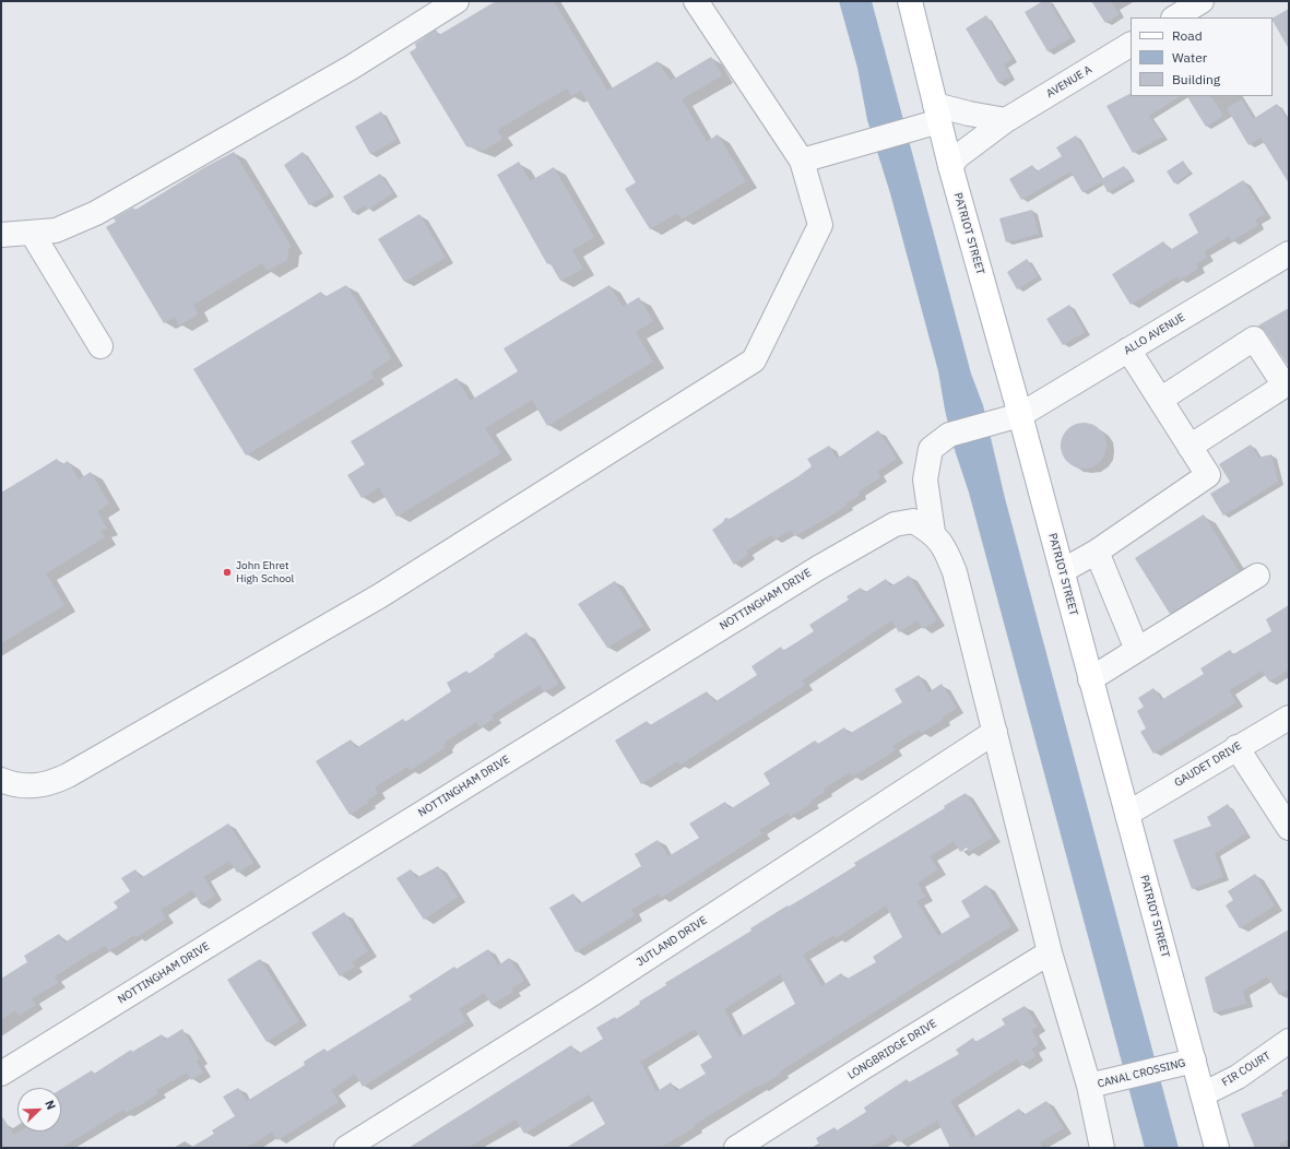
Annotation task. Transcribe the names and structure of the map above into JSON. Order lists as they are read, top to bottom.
{
  "streets": {
    "main road": ["PATRIOT STREET"],
    "street": [
      "AVENUE A",
      "ALLO AVENUE",
      "NOTTINGHAM DRIVE",
      "GAUDET DRIVE",
      "JUTLAND DRIVE",
      "LONGBRIDGE DRIVE",
      "FIR COURT",
      "CANAL CROSSING"
    ]
  },
  "crossings": [
    ["AVENUE A", "PATRIOT STREET"],
    ["PATRIOT STREET", "ALLO AVENUE"],
    ["PATRIOT STREET", "GAUDET DRIVE"],
    ["PATRIOT STREET", "FIR COURT"],
    ["PATRIOT STREET", "CANAL CROSSING"],
    ["ALLO AVENUE", "NOTTINGHAM DRIVE"]
  ],
  "places": ["John Ehret High School"],
  "legend": ["Road", "Water", "Building"],
  "north": "top right"
}
